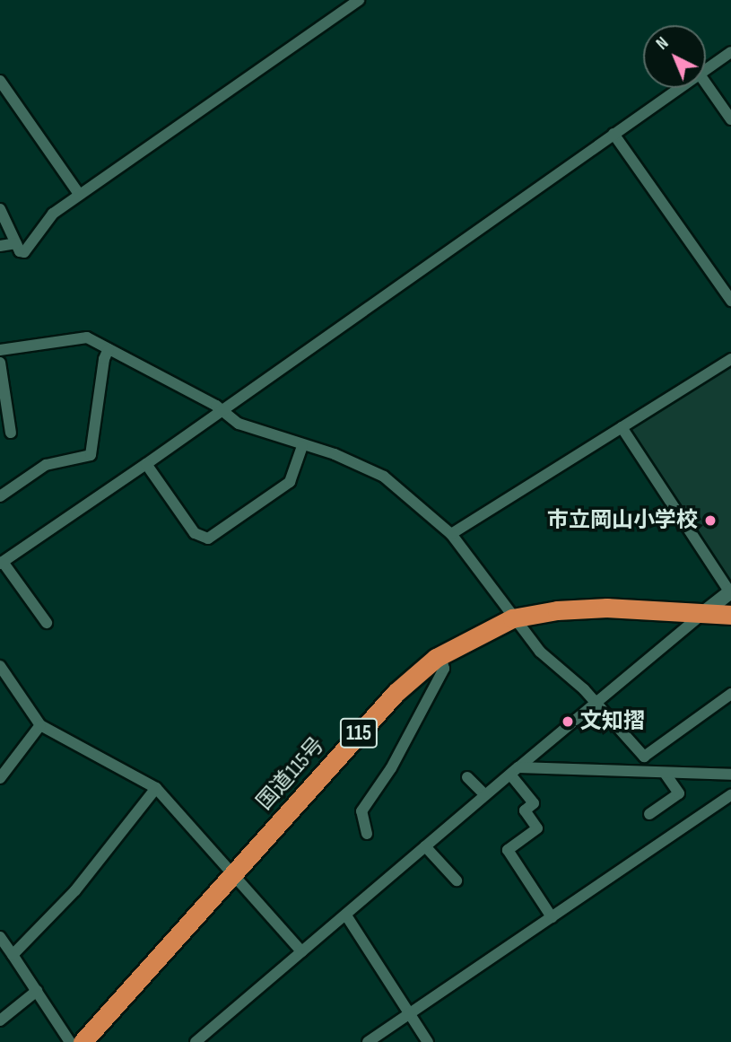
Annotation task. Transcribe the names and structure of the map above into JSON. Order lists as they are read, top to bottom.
{
  "streets": {
    "highway": ["115", "国道115号"]
  },
  "places": ["市立岡山小学校", "文知摺"],
  "north": "top left"
}
